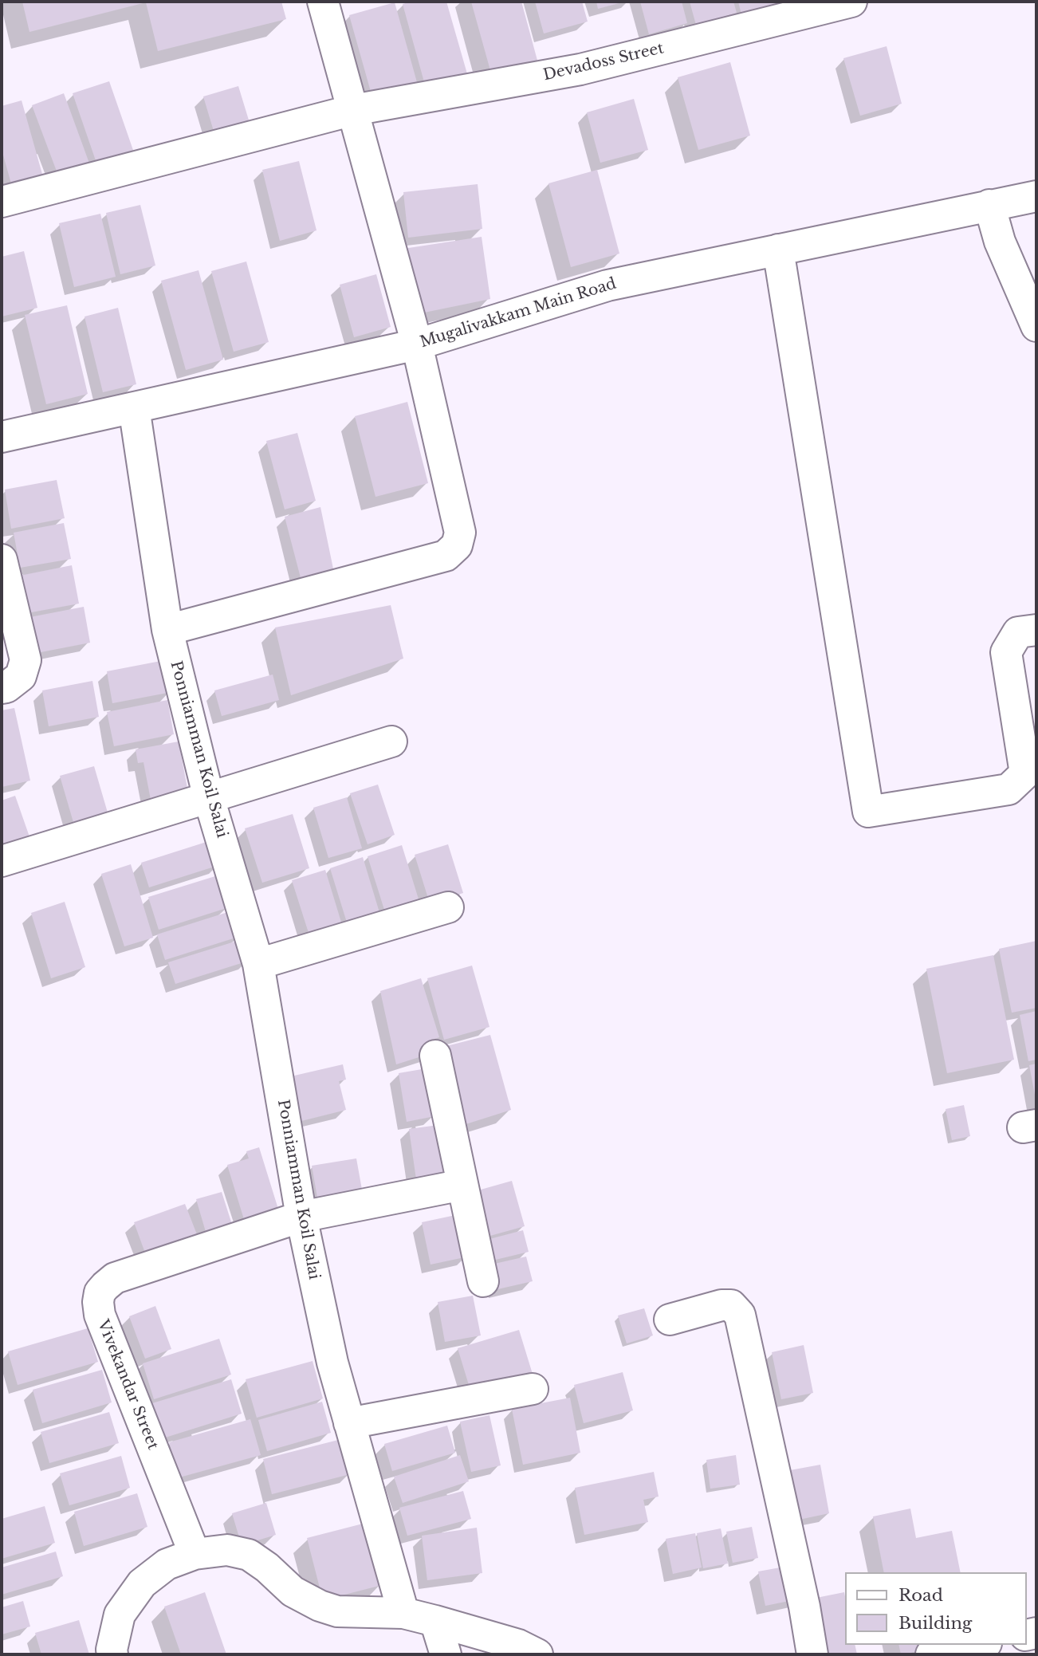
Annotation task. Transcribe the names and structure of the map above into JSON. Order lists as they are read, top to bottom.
{
  "streets": {
    "street": [
      "Devadoss Street",
      "Mugalivakkam Main Road",
      "Ponniamman Koil Salai",
      "Vivekandar Street"
    ]
  },
  "crossings": [
    ["Mugalivakkam Main Road", "Ponniamman Koil Salai"],
    ["Ponniamman Koil Salai", "Vivekandar Street"]
  ],
  "legend": ["Road", "Building"]
}
